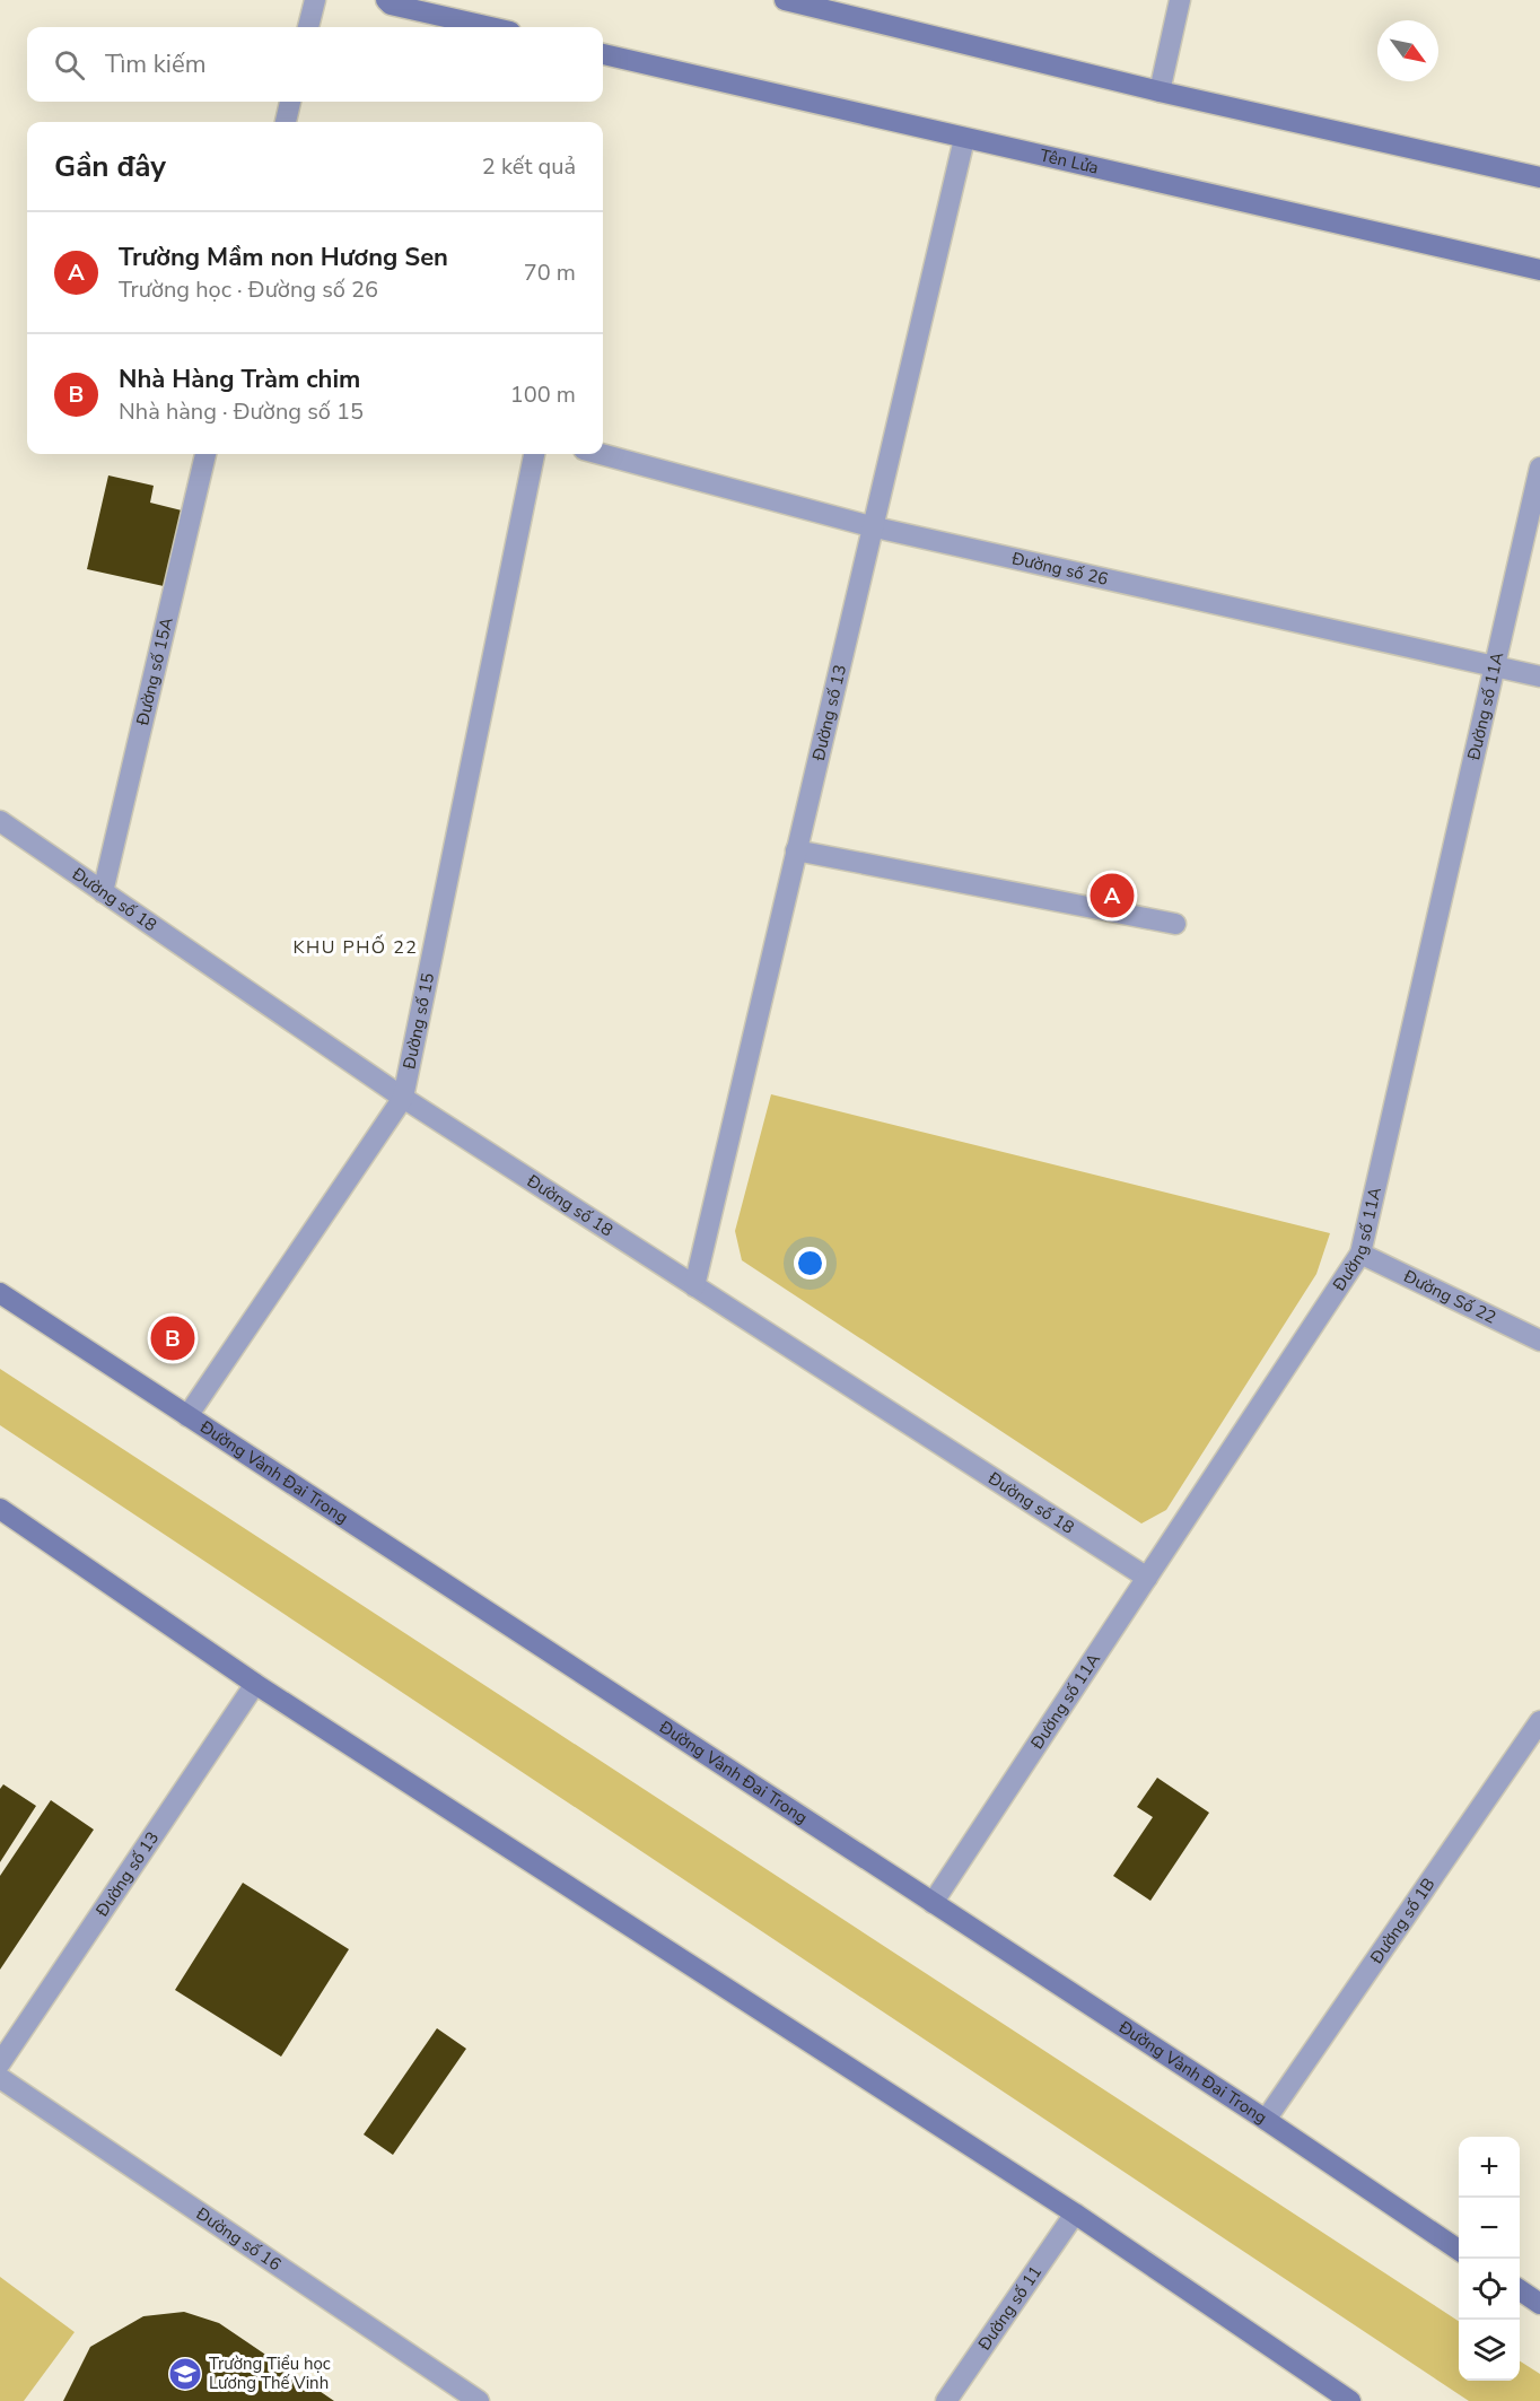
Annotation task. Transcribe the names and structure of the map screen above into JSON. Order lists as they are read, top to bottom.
{
  "streets": {
    "street": [
      "Tên Lửa",
      "Đường số 26",
      "Đường số 15A",
      "Đường số 11A",
      "Đường số 13",
      "Đường số 18",
      "Đường số 15",
      "Đường Số 22",
      "Đường Vành Đai Trong",
      "Đường số 1B",
      "Đường số 16",
      "Đường số 11"
    ]
  },
  "crossings": [
    ["Tên Lửa", "Đường số 13"],
    ["Đường số 26", "Đường số 11A"],
    ["Đường số 26", "Đường số 13"],
    ["Đường số 15A", "Đường số 18"],
    ["Đường số 11A", "Đường số 18"],
    ["Đường số 11A", "Đường Số 22"],
    ["Đường số 11A", "Đường Vành Đai Trong"],
    ["Đường số 13", "Đường số 18"],
    ["Đường số 18", "Đường số 15"],
    ["Đường số 15", "Đường Vành Đai Trong"],
    ["Đường Vành Đai Trong", "Đường số 1B"]
  ],
  "districts": ["KHU PHỐ 22"],
  "places": {
    "school or university": ["Trường Tiểu học Lương Thế Vinh"]
  },
  "north": "bottom right",
  "page": {
    "search": "Tìm kiếm",
    "heading": ["Gần đây", "2 kết quả"],
    "list": [
      {
        "mark": "A",
        "name": "Trường Mầm non Hương Sen",
        "note": "Trường học · Đường số 26",
        "value": "70 m"
      },
      {
        "mark": "B",
        "name": "Nhà Hàng Tràm chim",
        "note": "Nhà hàng · Đường số 15",
        "value": "100 m"
      }
    ],
    "pins": ["A", "B"],
    "map_buttons": ["+", "−"]
  }
}
